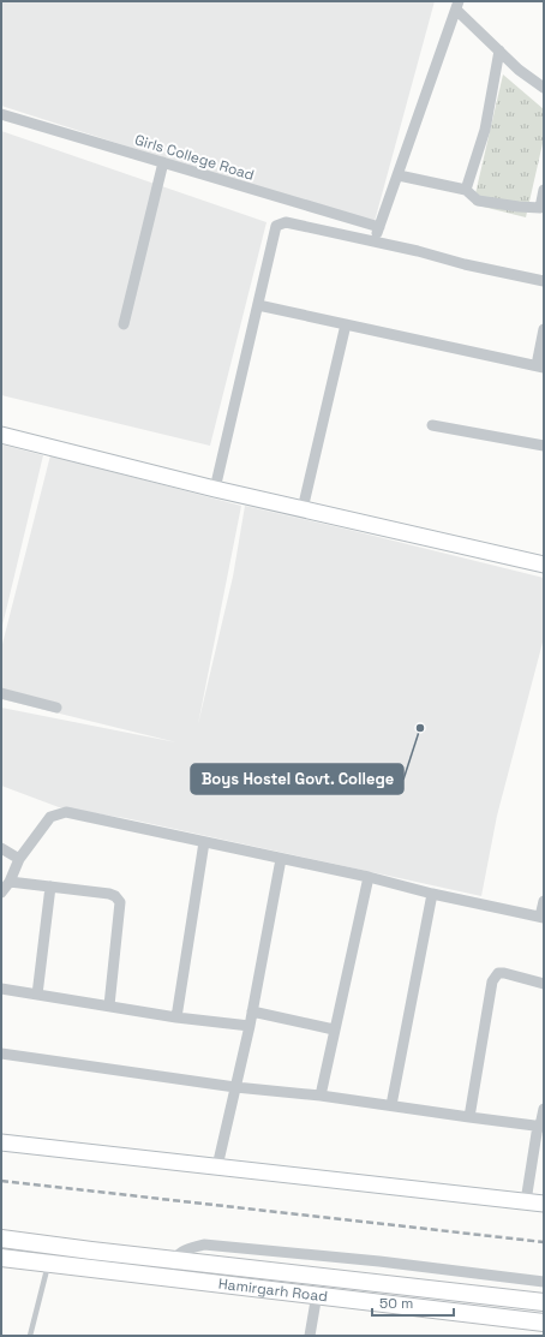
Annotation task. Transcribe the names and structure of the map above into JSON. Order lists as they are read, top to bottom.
{
  "streets": {
    "main road": ["Hamirgarh Road"],
    "street": ["Girls College Road"]
  },
  "places": ["Boys Hostel Govt. College"],
  "scale_bar": "50 m"
}
